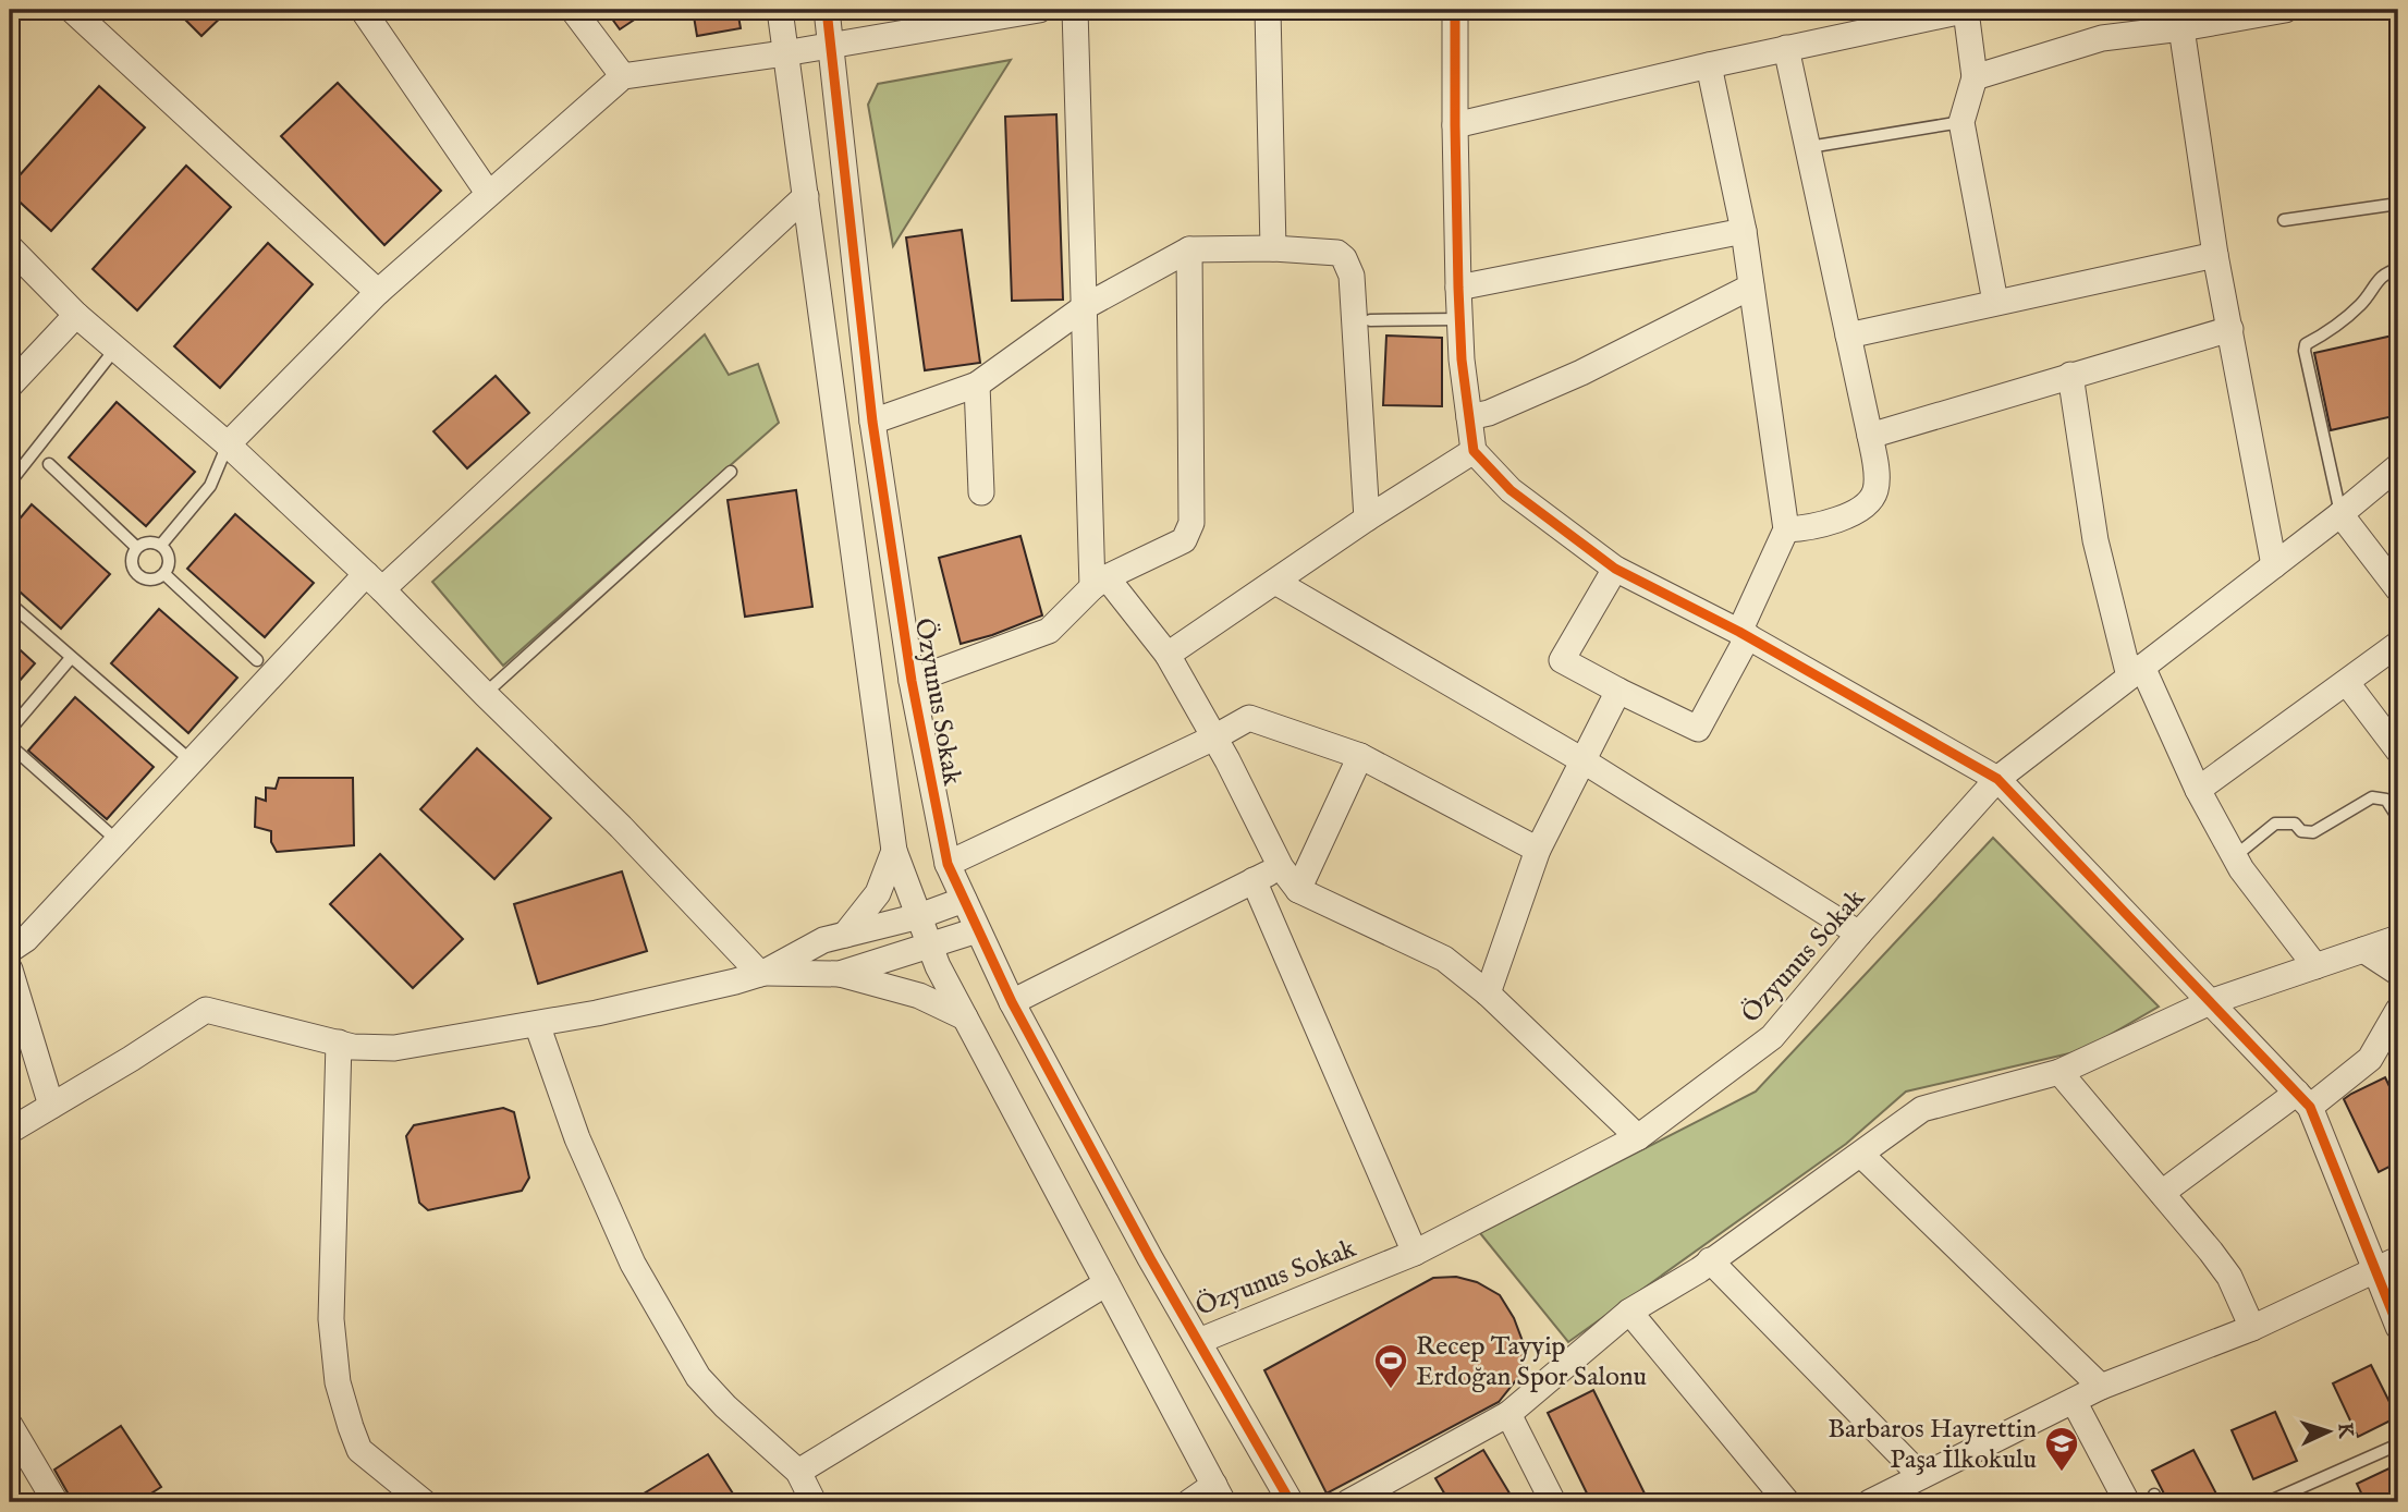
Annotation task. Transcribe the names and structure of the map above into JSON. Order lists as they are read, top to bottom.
{
  "streets": {
    "street": ["Özyunus Sokak"]
  },
  "places": {
    "sports": ["Recep Tayyip Erdoğan Spor Salonu"],
    "school or university": ["Barbaros Hayrettin Paşa İlkokulu"]
  },
  "north": "right"
}
